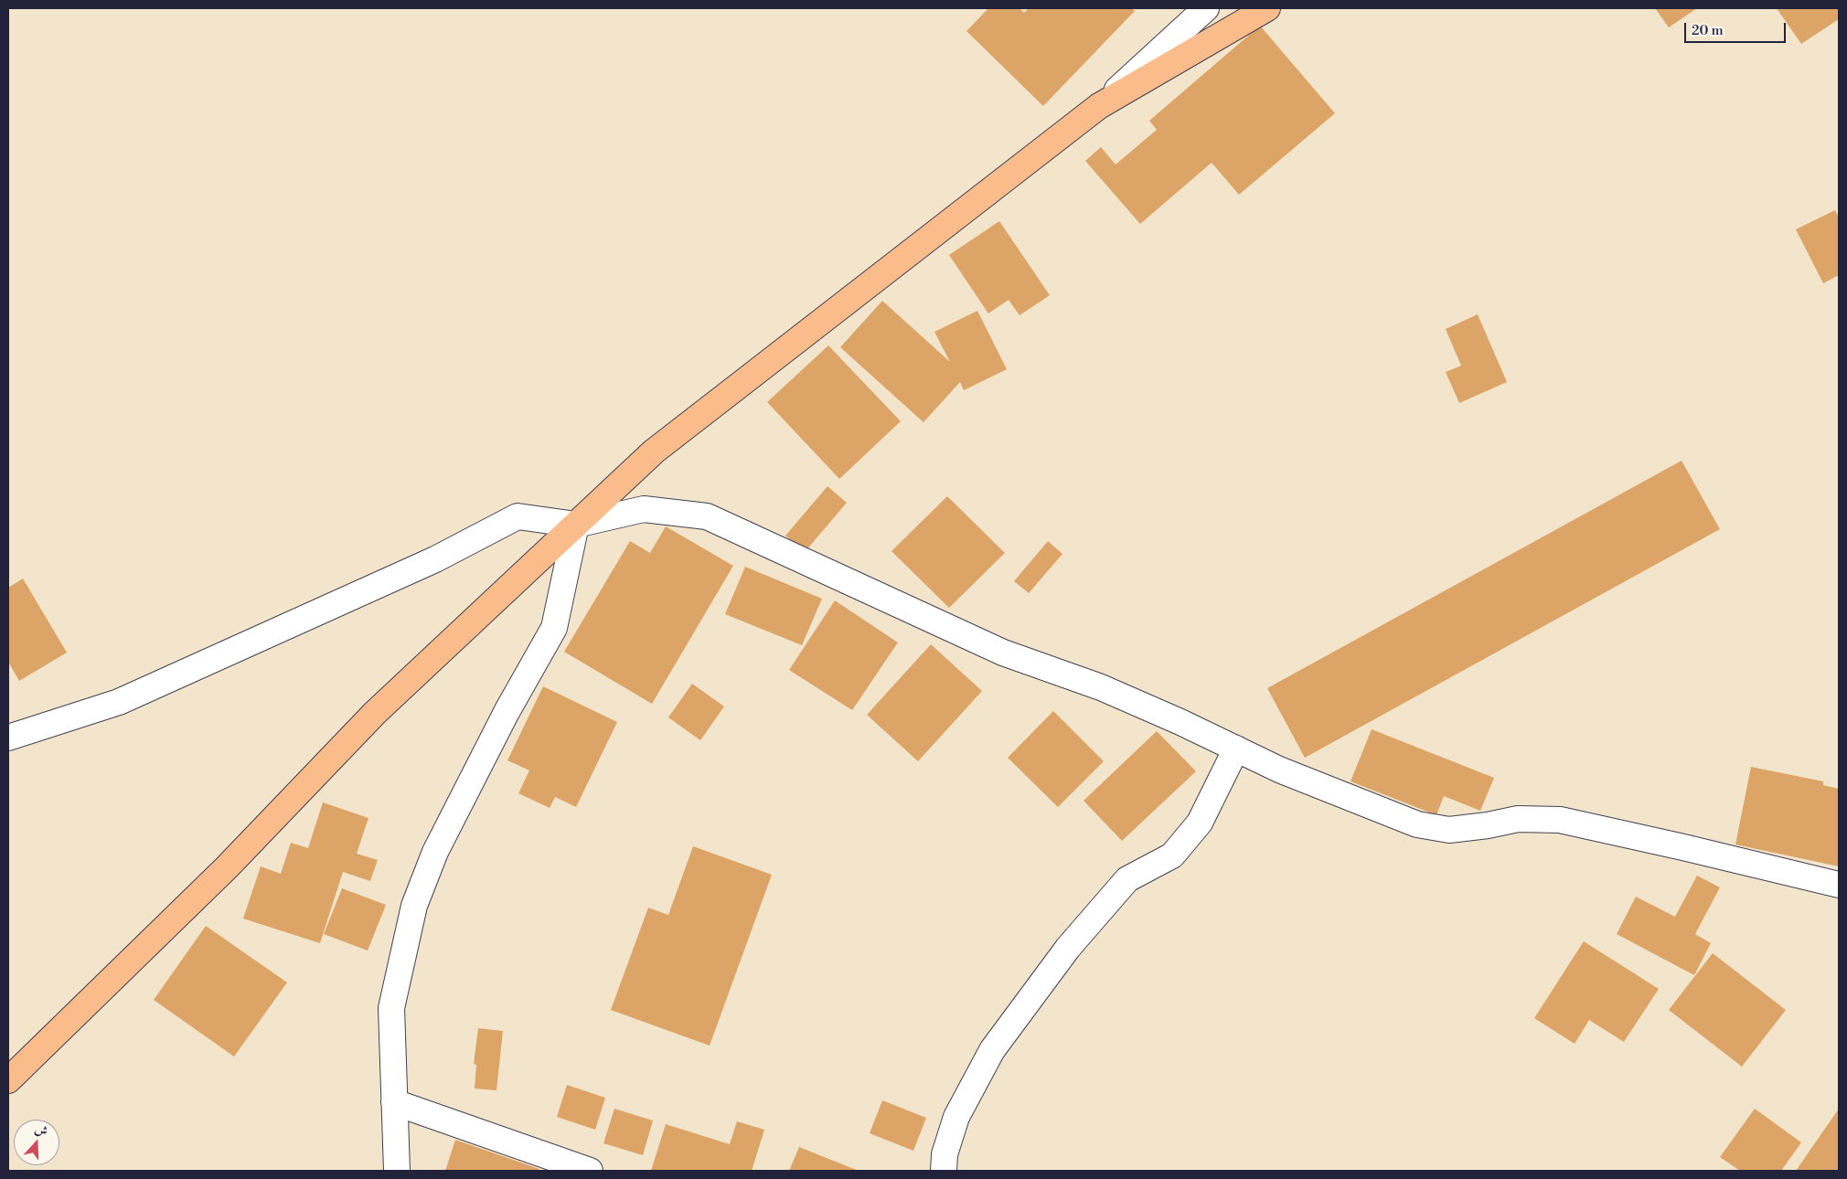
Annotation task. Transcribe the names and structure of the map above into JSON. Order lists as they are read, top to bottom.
{
  "scale_bar": "20 m",
  "north": "top"
}
